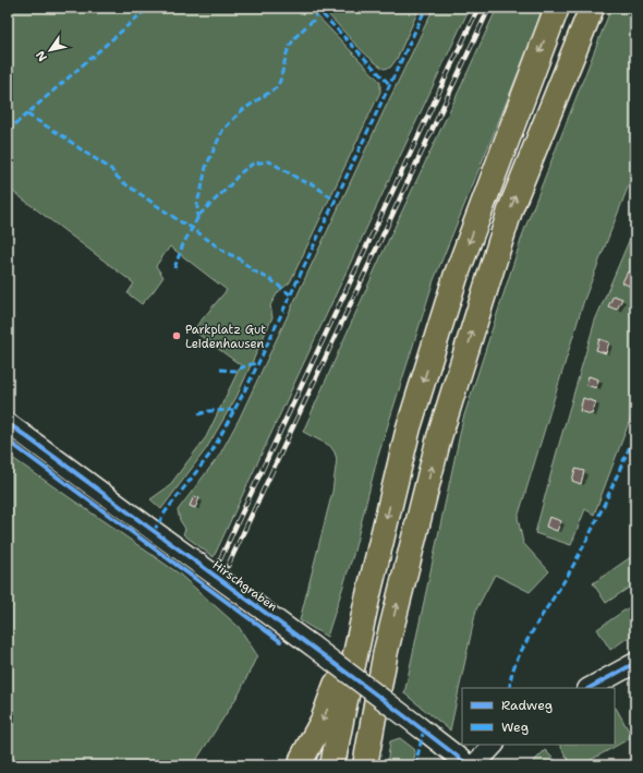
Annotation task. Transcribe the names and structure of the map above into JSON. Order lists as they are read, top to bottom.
{
  "streets": {
    "street": ["Hirschgraben"]
  },
  "places": ["Parkplatz Gut Leidenhausen"],
  "legend": ["Radweg", "Weg"],
  "north": "bottom left"
}
